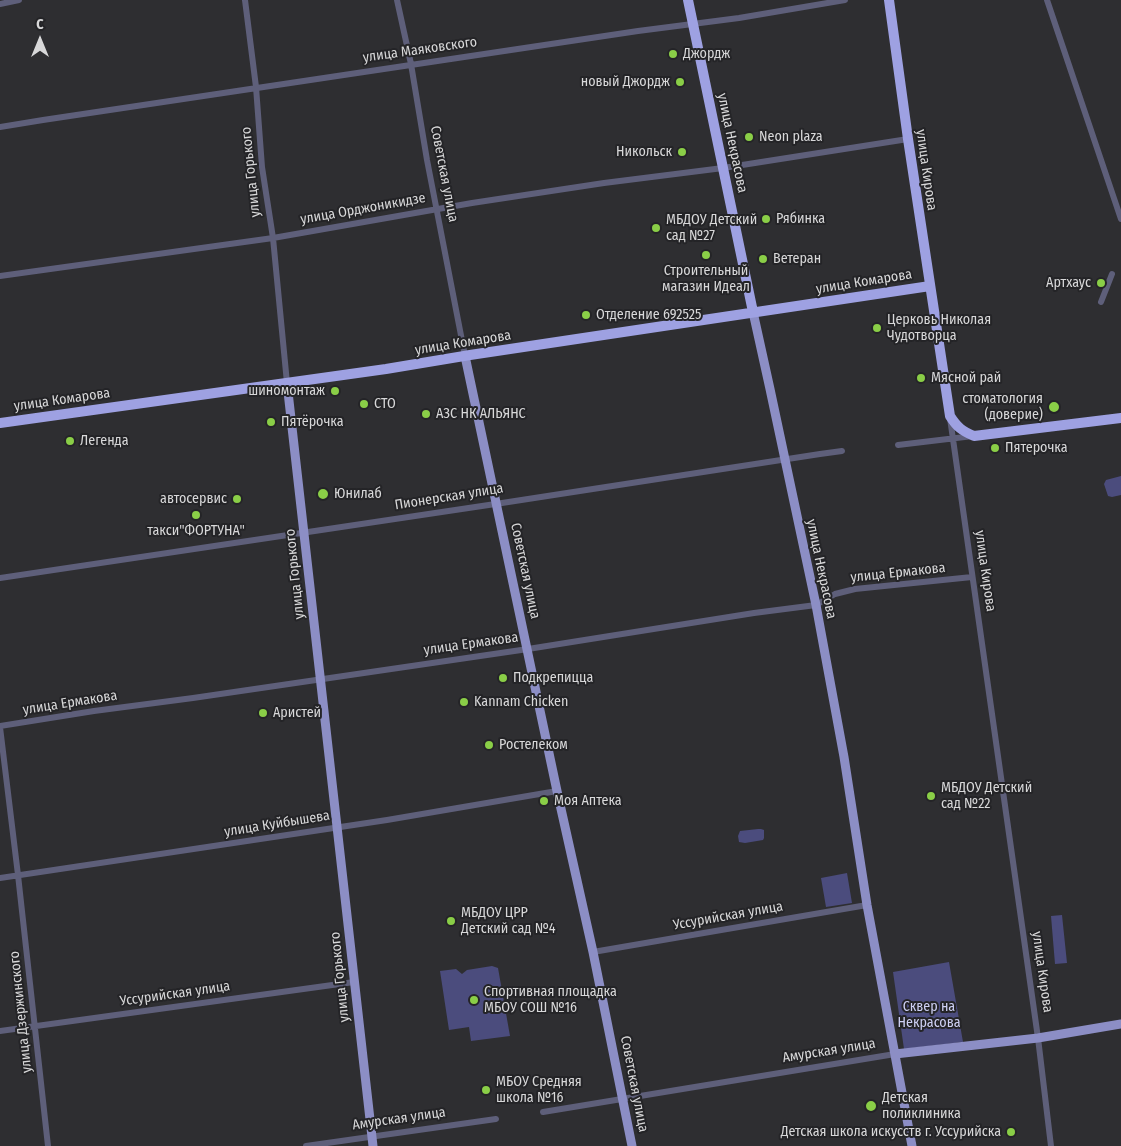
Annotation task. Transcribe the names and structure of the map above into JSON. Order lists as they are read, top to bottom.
{
  "streets": {
    "highway": ["улица Некрасова", "улица Кирова", "улица Комарова"],
    "main road": ["улица Горького", "Советская улица", "Амурская улица"],
    "street": [
      "улица Маяковского",
      "улица Орджоникидзе",
      "Пионерская улица",
      "улица Ермакова",
      "улица Куйбышева",
      "Уссурийская улица",
      "улица Дзержинского"
    ]
  },
  "crossings": [
    ["улица Маяковского", "улица Некрасова"],
    ["улица Маяковского", "улица Горького"],
    ["улица Маяковского", "Советская улица"],
    ["улица Некрасова", "улица Орджоникидзе"],
    ["улица Некрасова", "улица Комарова"],
    ["улица Некрасова", "Пионерская улица"],
    ["улица Некрасова", "улица Ермакова"],
    ["улица Некрасова", "Уссурийская улица"],
    ["улица Некрасова", "Амурская улица"],
    ["улица Кирова", "улица Орджоникидзе"],
    ["улица Кирова", "улица Комарова"],
    ["улица Кирова", "улица Ермакова"],
    ["улица Кирова", "Амурская улица"],
    ["улица Горького", "улица Орджоникидзе"],
    ["улица Горького", "улица Комарова"],
    ["улица Горького", "Пионерская улица"],
    ["улица Горького", "улица Ермакова"],
    ["улица Горького", "улица Куйбышева"],
    ["улица Горького", "Уссурийская улица"],
    ["улица Горького", "Амурская улица"],
    ["Советская улица", "улица Орджоникидзе"],
    ["Советская улица", "улица Комарова"],
    ["Советская улица", "Пионерская улица"],
    ["Советская улица", "улица Ермакова"],
    ["Советская улица", "улица Куйбышева"],
    ["Советская улица", "Уссурийская улица"],
    ["Советская улица", "Амурская улица"],
    ["улица Ермакова", "улица Дзержинского"],
    ["улица Куйбышева", "улица Дзержинского"],
    ["Уссурийская улица", "улица Дзержинского"]
  ],
  "parks": ["Сквер на Некрасова"],
  "places": [
    "Джордж",
    "новый Джордж",
    "Neon plaza",
    "Никольск",
    "Рябинка",
    "МБДОУ Детский сад №27",
    "Строительный магазин Идеал",
    "Ветеран",
    "Артхаус",
    "Отделение 692525",
    "Церковь Николая Чудотворца",
    "Мясной рай",
    "шиномонтаж",
    "СТО",
    "стоматология (доверие)",
    "АЗС НК АЛЬЯНС",
    "Пятёрочка",
    "Легенда",
    "Пятерочка",
    "Юнилаб",
    "автосервис",
    "такси\"ФОРТУНА\"",
    "Подкрепицца",
    "Kannam Chicken",
    "Аристей",
    "Ростелеком",
    "МБДОУ Детский сад №22",
    "Моя Аптека",
    "МБДОУ ЦРР Детский сад №4",
    "Спортивная площадка МБОУ СОШ №16",
    "МБОУ Средняя школа №16",
    "Детская поликлиника",
    "Детская школа искусств г. Уссурийска"
  ],
  "north": "top"
}
